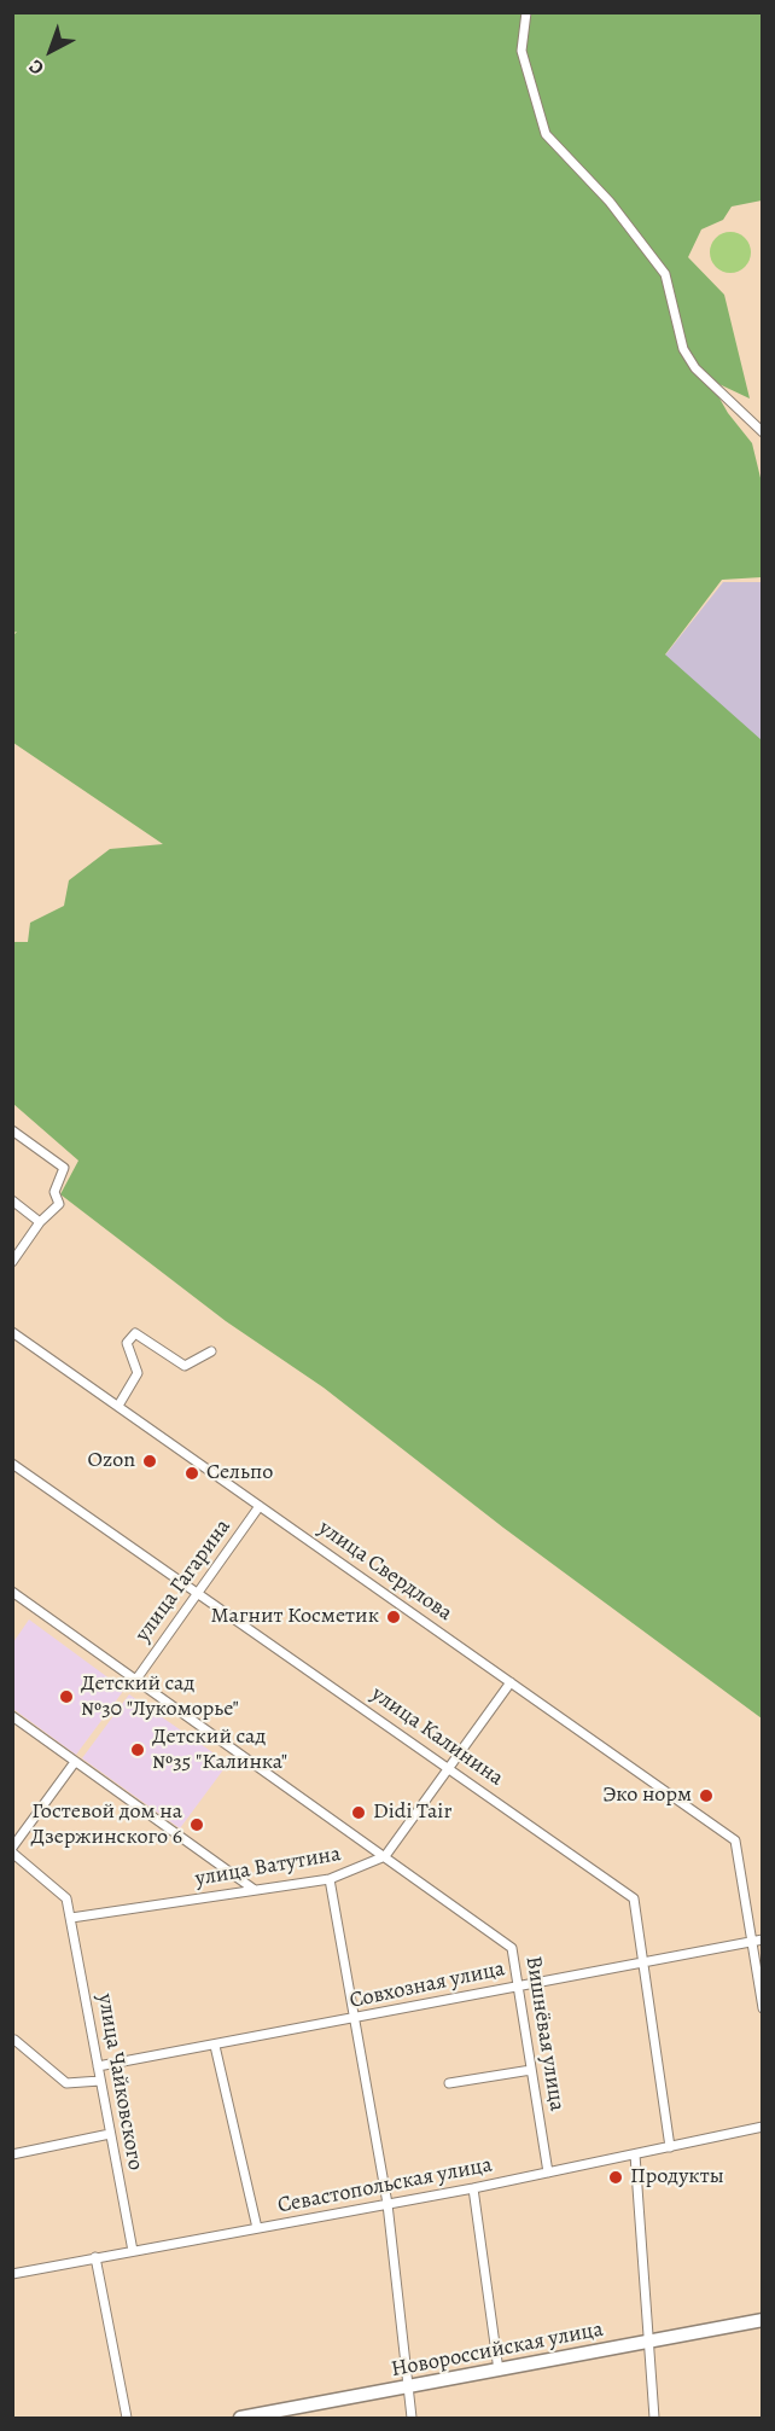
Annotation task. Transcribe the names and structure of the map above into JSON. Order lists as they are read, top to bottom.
{
  "streets": {
    "street": [
      "улица Свердлова",
      "улица Гагарина",
      "улица Калинина",
      "улица Ватутина",
      "Совхозная улица",
      "Вишнёвая улица",
      "улица Чайковского",
      "Севастопольская улица",
      "Новороссийская улица"
    ]
  },
  "crossings": [
    ["улица Свердлова", "улица Гагарина"],
    ["улица Свердлова", "улица Ватутина"],
    ["улица Свердлова", "Совхозная улица"],
    ["улица Гагарина", "улица Калинина"],
    ["улица Гагарина", "Вишнёвая улица"],
    ["улица Калинина", "улица Ватутина"],
    ["улица Калинина", "Совхозная улица"],
    ["улица Калинина", "Севастопольская улица"],
    ["улица Ватутина", "Вишнёвая улица"],
    ["улица Ватутина", "улица Чайковского"],
    ["Совхозная улица", "Вишнёвая улица"],
    ["Совхозная улица", "улица Чайковского"],
    ["Вишнёвая улица", "Севастопольская улица"],
    ["улица Чайковского", "Севастопольская улица"]
  ],
  "places": [
    "Ozon",
    "Сельпо",
    "Магнит Косметик",
    "Детский сад №30 \"Лукоморье\"",
    "Детский сад №35 \"Калинка\"",
    "Эко норм",
    "Didi Tair",
    "Гостевой дом на Дзержинского 6",
    "Продукты"
  ],
  "north": "bottom left"
}
